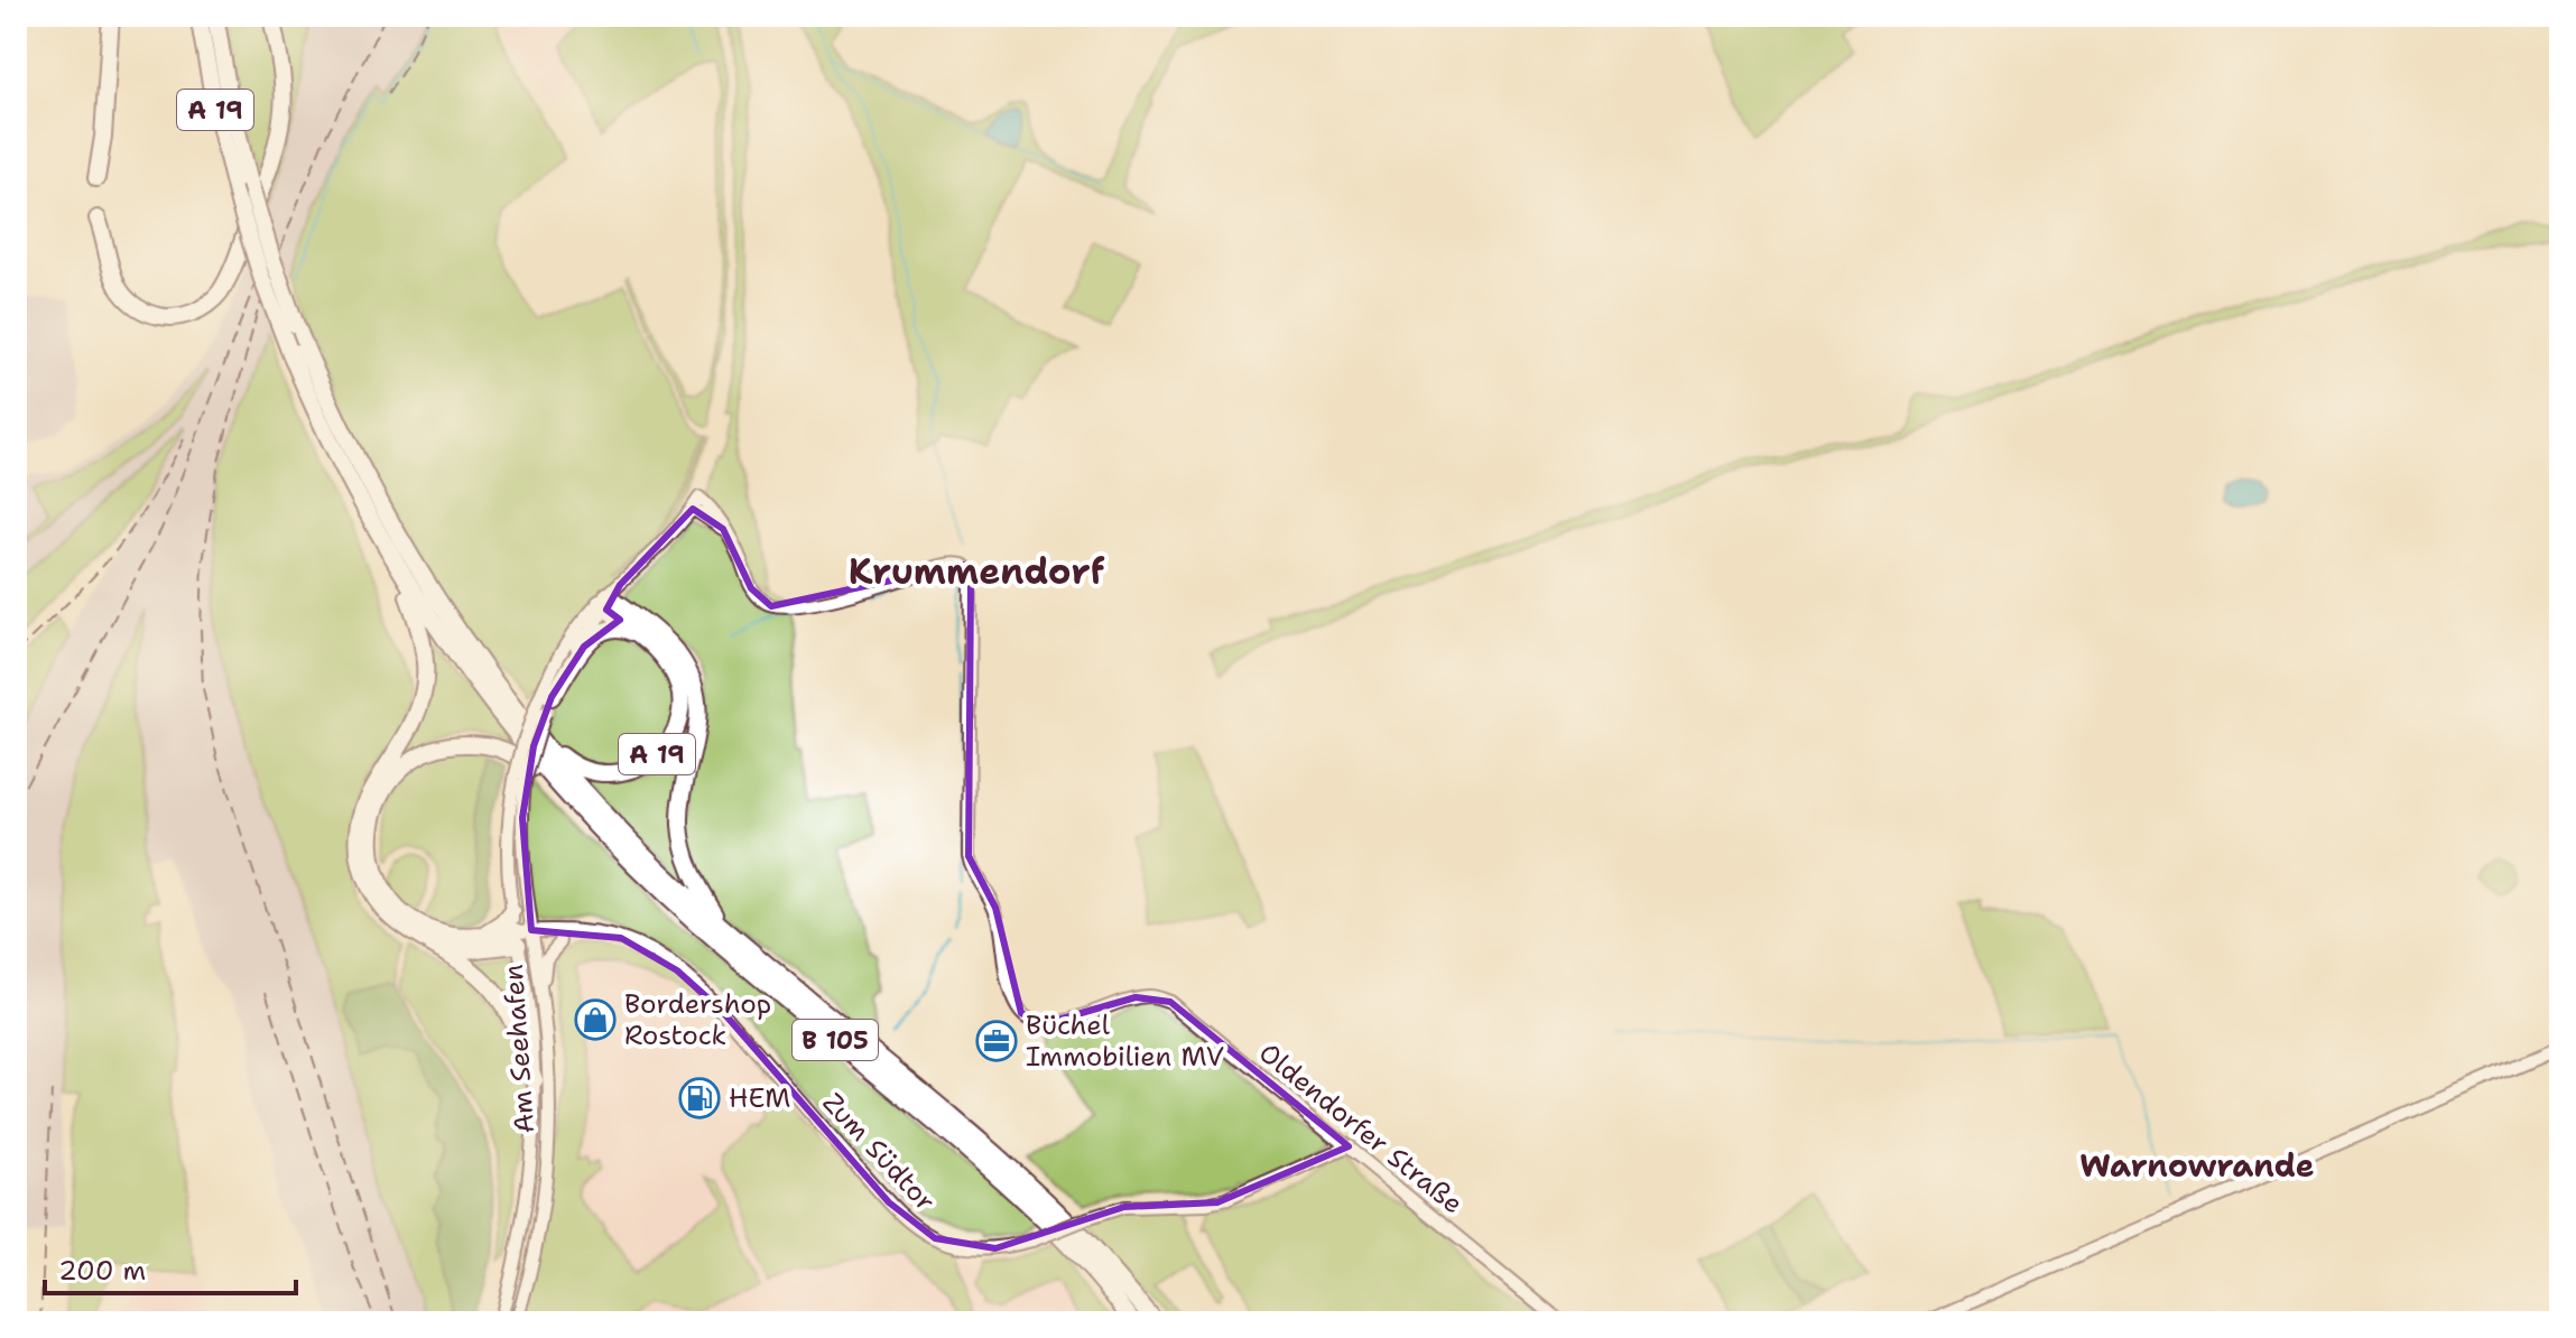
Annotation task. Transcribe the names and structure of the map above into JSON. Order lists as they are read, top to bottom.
{
  "streets": {
    "highway": ["A 19", "B 105"],
    "street": ["Am Seehafen", "Oldendorfer Straße", "Zum Südtor"]
  },
  "crossings": [
    ["A 19", "B 105"],
    ["A 19", "Oldendorfer Straße"],
    ["Am Seehafen", "Zum Südtor"],
    ["Oldendorfer Straße", "Zum Südtor"]
  ],
  "districts": ["Krummendorf", "Warnowrande"],
  "places": {
    "shop": ["Bordershop Rostock"],
    "office": ["Büchel Immobilien MV"],
    "fuel station": ["HEM"]
  },
  "scale_bar": "200 m"
}
